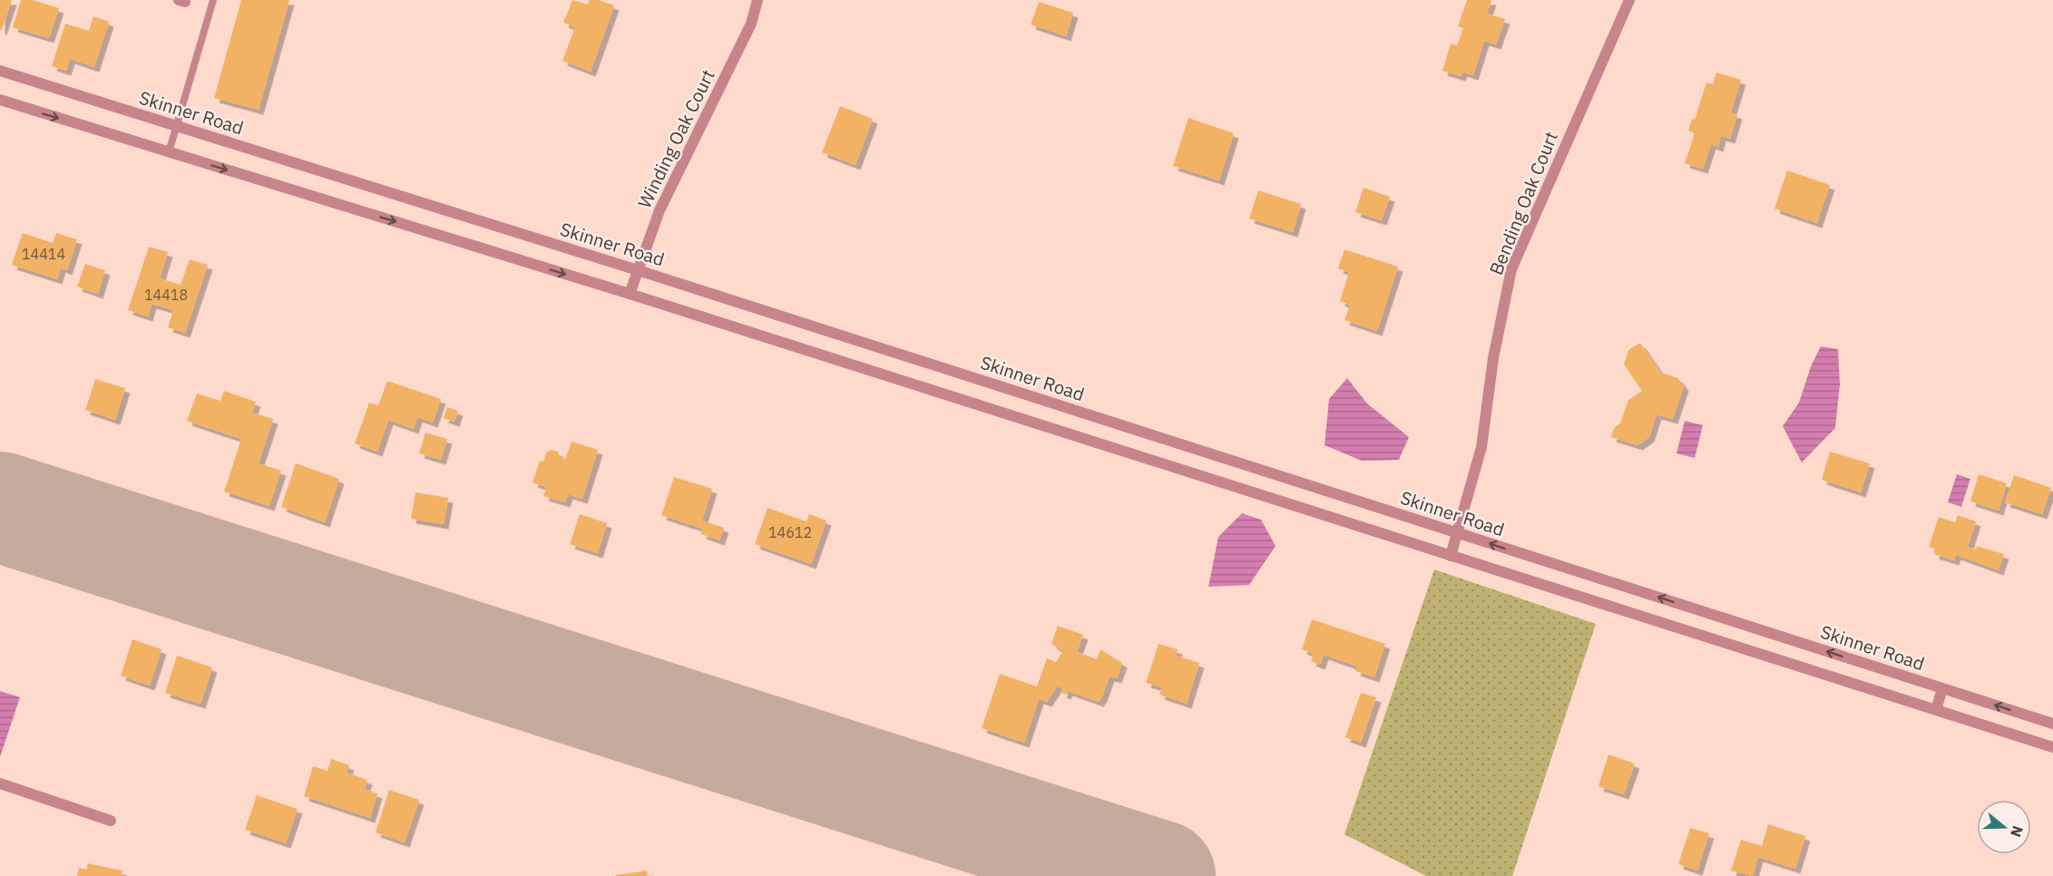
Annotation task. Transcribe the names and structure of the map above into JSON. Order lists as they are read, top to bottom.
{
  "streets": {
    "street": ["Skinner Road", "Winding Oak Court", "Bending Oak Court"]
  },
  "crossings": [
    ["Skinner Road", "Winding Oak Court"],
    ["Skinner Road", "Bending Oak Court"]
  ],
  "house_numbers": ["14414", "14418", "14612"],
  "north": "right"
}
